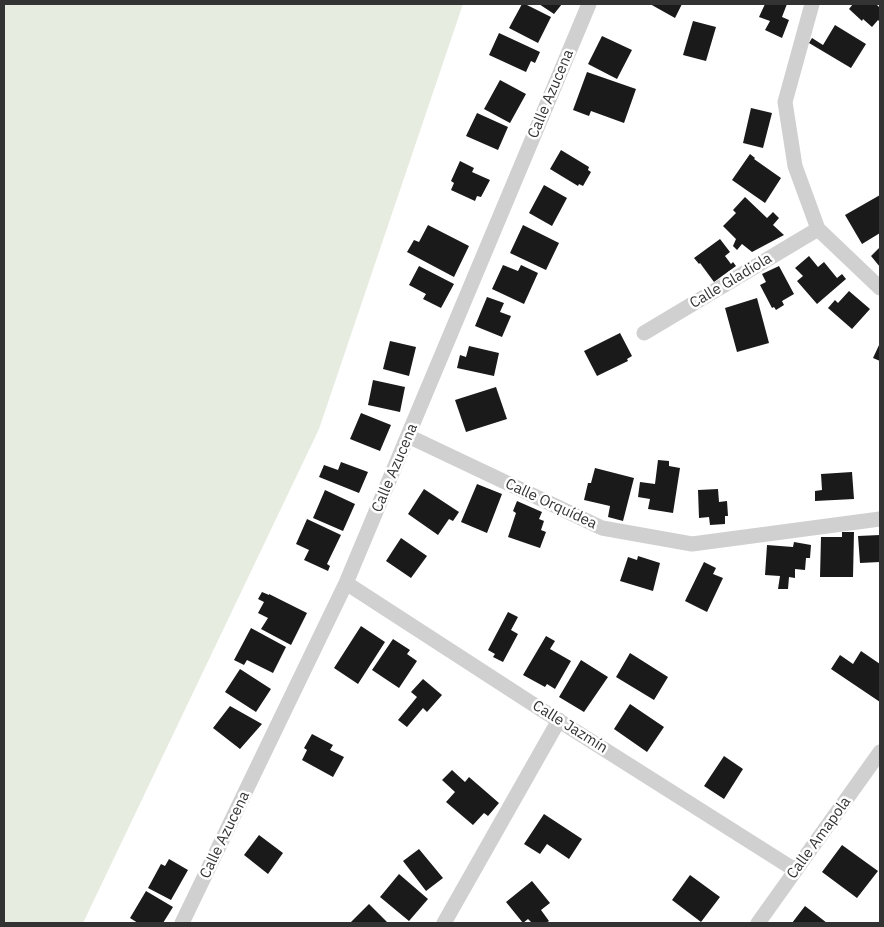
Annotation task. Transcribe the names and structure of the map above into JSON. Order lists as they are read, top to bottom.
{
  "streets": {
    "street": [
      "Calle Azucena",
      "Calle Gladiola",
      "Calle Orquídea",
      "Calle Jazmín",
      "Calle Amapola"
    ]
  },
  "crossings": [
    ["Calle Azucena", "Calle Orquídea"],
    ["Calle Azucena", "Calle Jazmín"],
    ["Calle Jazmín", "Calle Amapola"]
  ]
}
